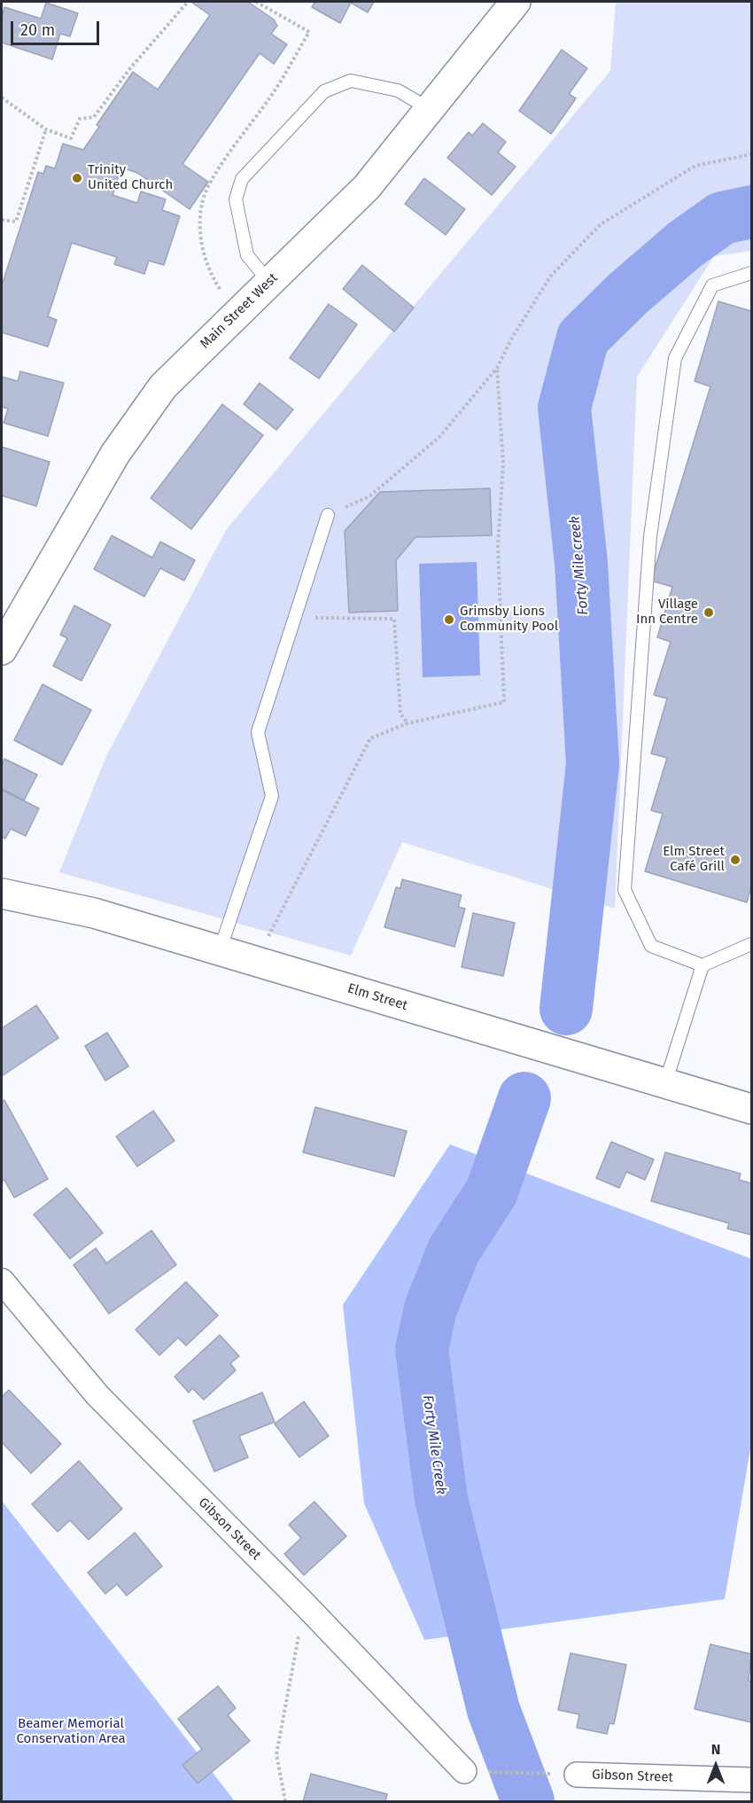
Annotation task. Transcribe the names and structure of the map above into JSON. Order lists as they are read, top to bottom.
{
  "streets": {
    "main road": ["Main Street West", "Elm Street"],
    "street": ["Gibson Street"]
  },
  "water": ["Forty Mile creek", "Forty Mile Creek"],
  "parks": ["Beamer Memorial Conservation Area"],
  "places": [
    "Trinity United Church",
    "Village Inn Centre",
    "Grimsby Lions Community Pool",
    "Elm Street Café Grill"
  ],
  "scale_bar": "20 m",
  "north": "top"
}
